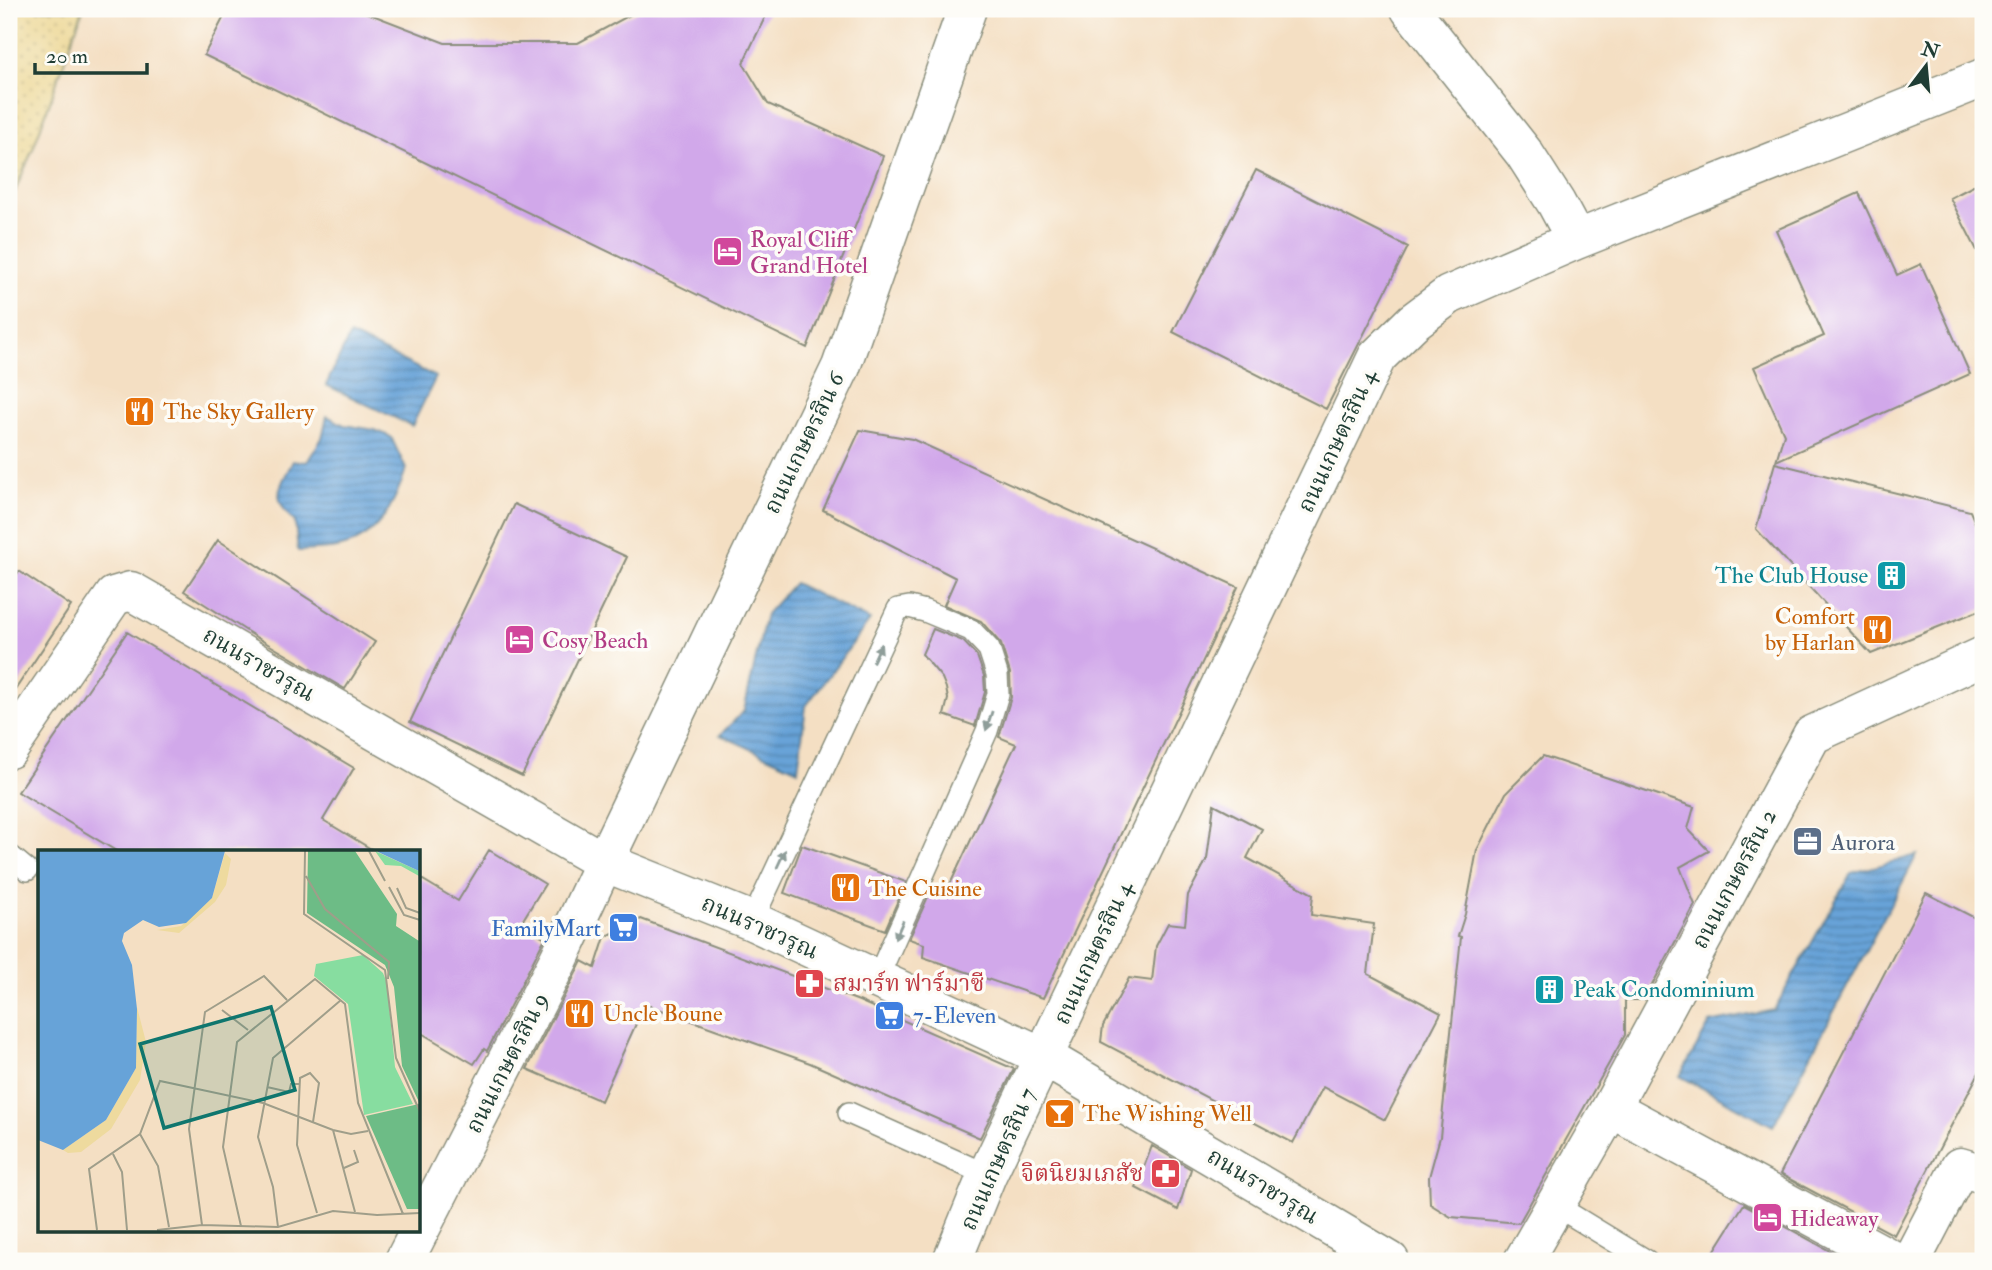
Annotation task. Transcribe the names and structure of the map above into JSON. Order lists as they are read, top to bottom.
{
  "streets": {
    "street": [
      "ถนนเกษตรสิน 4",
      "ถนนเกษตรสิน 6",
      "ถนนราชวรุณ",
      "ถนนเกษตรสิน 2",
      "ถนนเกษตรสิน 9",
      "ถนนเกษตรสิน 7"
    ]
  },
  "crossings": [
    ["ถนนเกษตรสิน 4", "ถนนราชวรุณ"],
    ["ถนนเกษตรสิน 4", "ถนนเกษตรสิน 7"],
    ["ถนนเกษตรสิน 6", "ถนนราชวรุณ"],
    ["ถนนเกษตรสิน 6", "ถนนเกษตรสิน 9"],
    ["ถนนราชวรุณ", "ถนนเกษตรสิน 9"],
    ["ถนนราชวรุณ", "ถนนเกษตรสิน 7"]
  ],
  "places": {
    "hotel": ["Royal Cliff Grand Hotel", "Cosy Beach", "Hideaway"],
    "restaurant": [
      "The Sky Gallery",
      "Comfort by Harlan",
      "The Cuisine",
      "Uncle Boune"
    ],
    "building": ["The Club House", "Peak Condominium"],
    "office": ["Aurora"],
    "supermarket": ["FamilyMart", "7-Eleven"],
    "pharmacy": ["สมาร์ท ฟาร์มาซี", "จิตนิยมเภสัช"],
    "bar": ["The Wishing Well"]
  },
  "scale_bar": "20 m",
  "north": "top"
}
